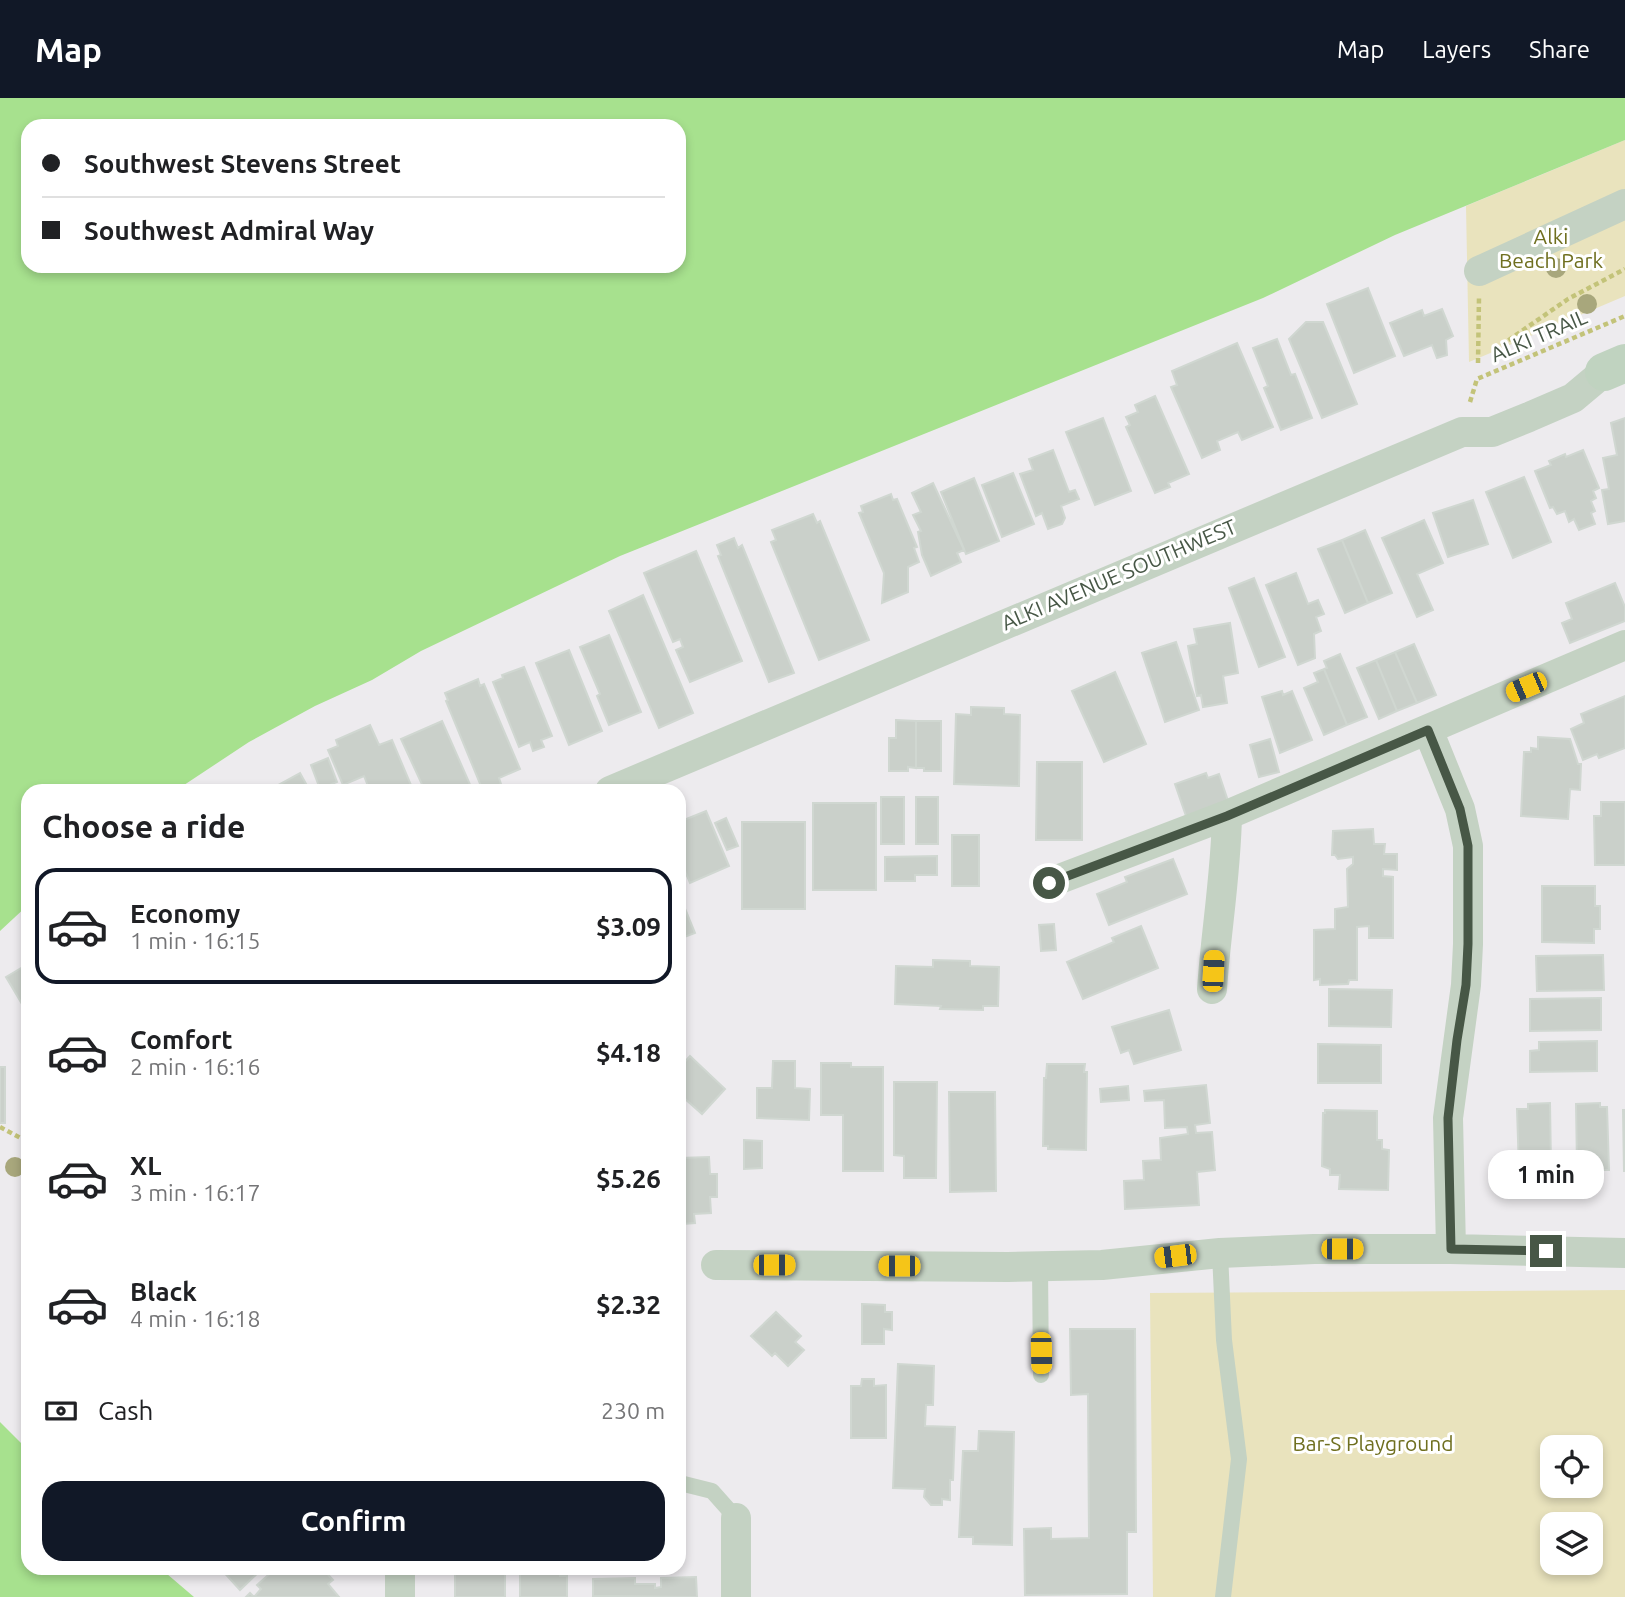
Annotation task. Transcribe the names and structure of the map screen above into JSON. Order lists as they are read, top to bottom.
{
  "streets": {
    "street": ["ALKI AVENUE SOUTHWEST"],
    "path": ["ALKI TRAIL"]
  },
  "crossings": [
    ["ALKI TRAIL", "ALKI AVENUE SOUTHWEST"]
  ],
  "parks": ["Alki Beach Park", "Bar-S Playground"],
  "page": {
    "header": "Map",
    "nav": ["Map", "Layers", "Share"],
    "banner": ["Southwest Stevens Street", "Southwest Admiral Way"],
    "heading": "Choose a ride",
    "list": [
      {
        "name": "Economy",
        "note": "1 min · 16:15",
        "value": "$3.09"
      },
      {
        "name": "Comfort",
        "note": "2 min · 16:16",
        "value": "$4.18"
      },
      {
        "name": "XL",
        "note": "3 min · 16:17",
        "value": "$5.26"
      },
      {
        "name": "Black",
        "note": "4 min · 16:18",
        "value": "$2.32"
      }
    ],
    "bubble": "1 min",
    "pay": ["Cash", "230 m"],
    "buttons": "Confirm"
  }
}
